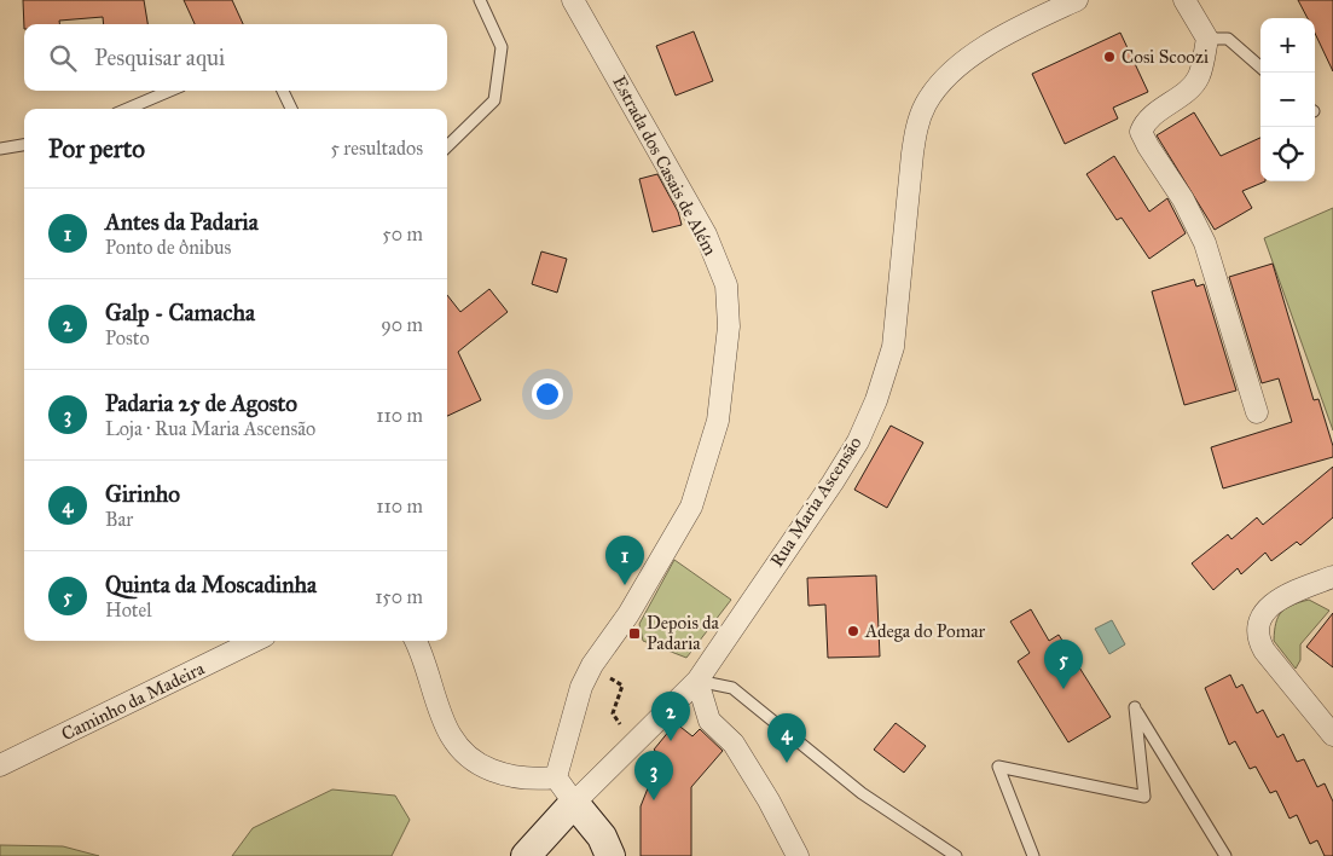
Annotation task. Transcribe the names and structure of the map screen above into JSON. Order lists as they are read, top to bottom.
{
  "streets": {
    "street": ["Estrada dos Casais de Além", "Rua Maria Ascensão", "Caminho da Madeira"]
  },
  "places": {
    "other": ["Cosi Scoozi", "Adega do Pomar"],
    "transit": ["Depois da Padaria"]
  },
  "page": {
    "map_buttons": ["+", "−"],
    "search": "Pesquisar aqui",
    "heading": ["Por perto", "5 resultados"],
    "list": [
      {
        "mark": "1",
        "name": "Antes da Padaria",
        "note": "Ponto de ônibus",
        "value": "50 m"
      },
      {
        "mark": "2",
        "name": "Galp - Camacha",
        "note": "Posto",
        "value": "90 m"
      },
      {
        "mark": "3",
        "name": "Padaria 25 de Agosto",
        "note": "Loja · Rua Maria Ascensão",
        "value": "110 m"
      },
      {
        "mark": "4",
        "name": "Girinho",
        "note": "Bar",
        "value": "110 m"
      },
      {
        "mark": "5",
        "name": "Quinta da Moscadinha",
        "note": "Hotel",
        "value": "150 m"
      }
    ],
    "pins": [
      "1",
      "5",
      "2",
      "4",
      "3"
    ]
  }
}
